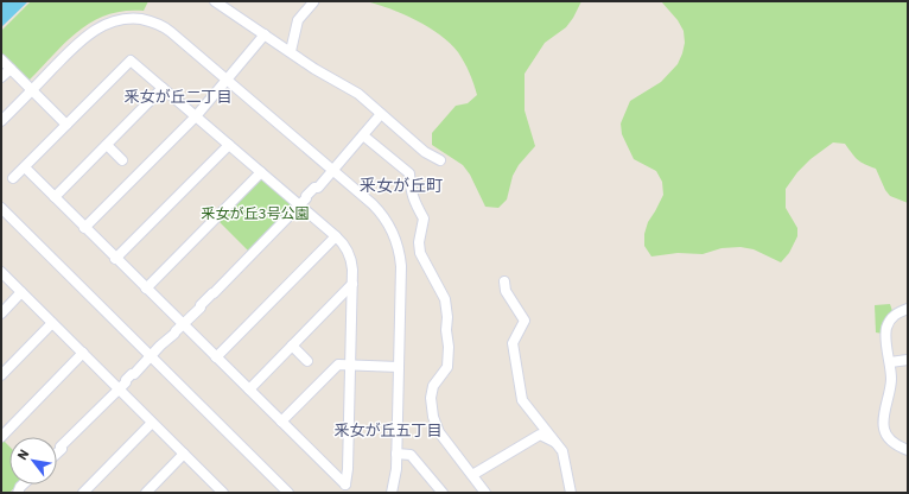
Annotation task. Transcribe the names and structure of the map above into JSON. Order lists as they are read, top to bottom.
{
  "districts": ["釆女が丘二丁目", "釆女が丘町", "釆女が丘五丁目"],
  "parks": ["釆女が丘3号公園"],
  "north": "top left"
}
